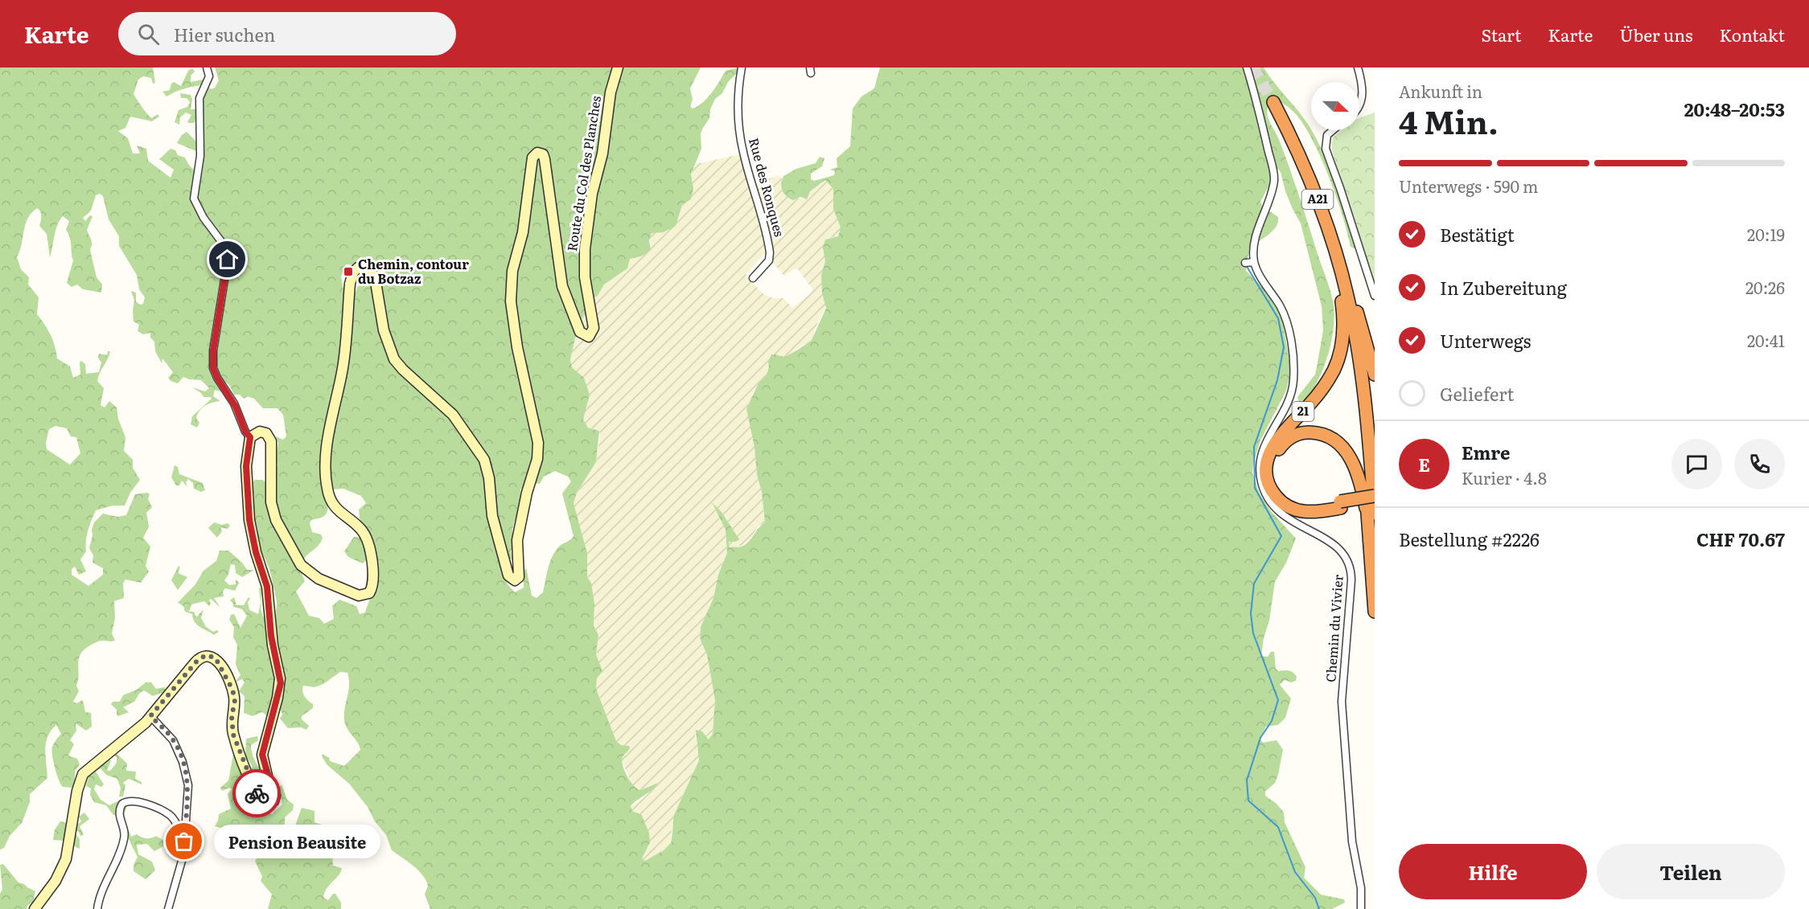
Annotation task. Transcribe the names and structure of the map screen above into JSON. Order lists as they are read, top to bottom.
{
  "streets": {
    "highway": ["A21", "21"],
    "street": ["Route du Col des Planches", "Rue des Ronques", "Chemin du Vivier"]
  },
  "crossings": [
    ["A21", "21"]
  ],
  "places": {
    "transit": ["Chemin, contour du Botzaz"],
    "other": ["Pension Beausite"]
  },
  "north": "right",
  "page": {
    "header": "Karte",
    "search": "Hier suchen",
    "nav": [
      "Start",
      "Karte",
      "Über uns",
      "Kontakt"
    ],
    "heading": ["4 Min.", "Ankunft in", "20:48–20:53"],
    "panel": [
      "Emre",
      "Kurier · 4.8",
      "Bestellung #2226",
      "CHF 70.67"
    ],
    "bar": "Unterwegs · 590 m",
    "list": [
      ["Bestätigt", "20:19"],
      ["In Zubereitung", "20:26"],
      ["Unterwegs", "20:41"],
      "Geliefert"
    ],
    "round": "E",
    "bubble": "Pension Beausite",
    "buttons": ["Hilfe", "Teilen"]
  }
}
